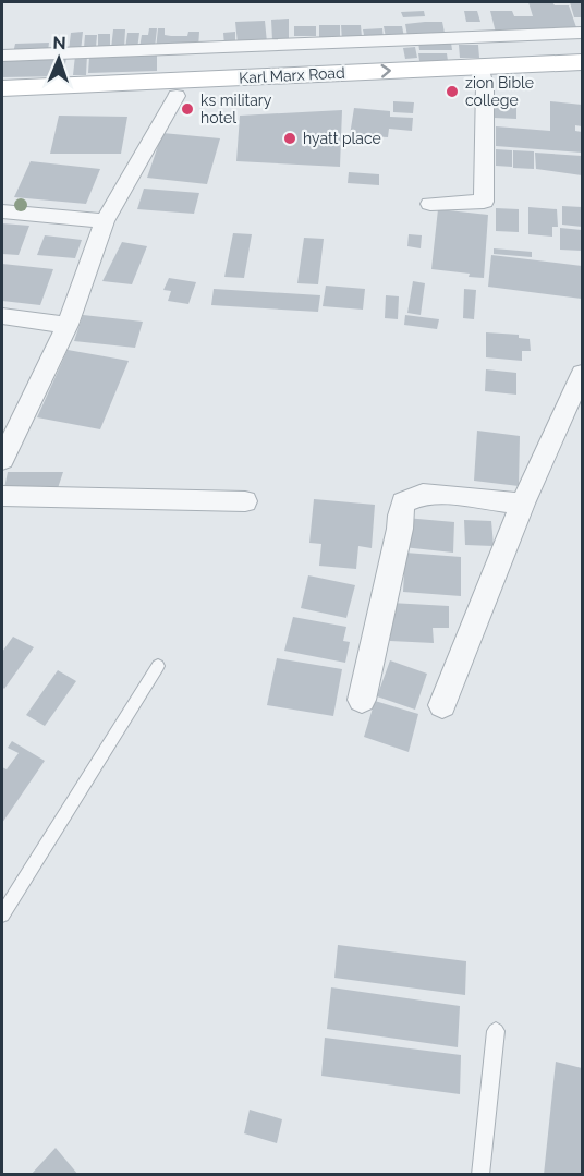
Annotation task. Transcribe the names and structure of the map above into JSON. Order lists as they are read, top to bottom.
{
  "streets": {
    "main road": ["Karl Marx Road"]
  },
  "places": ["zion Bible college", "ks military hotel", "hyatt place"],
  "north": "top"
}
